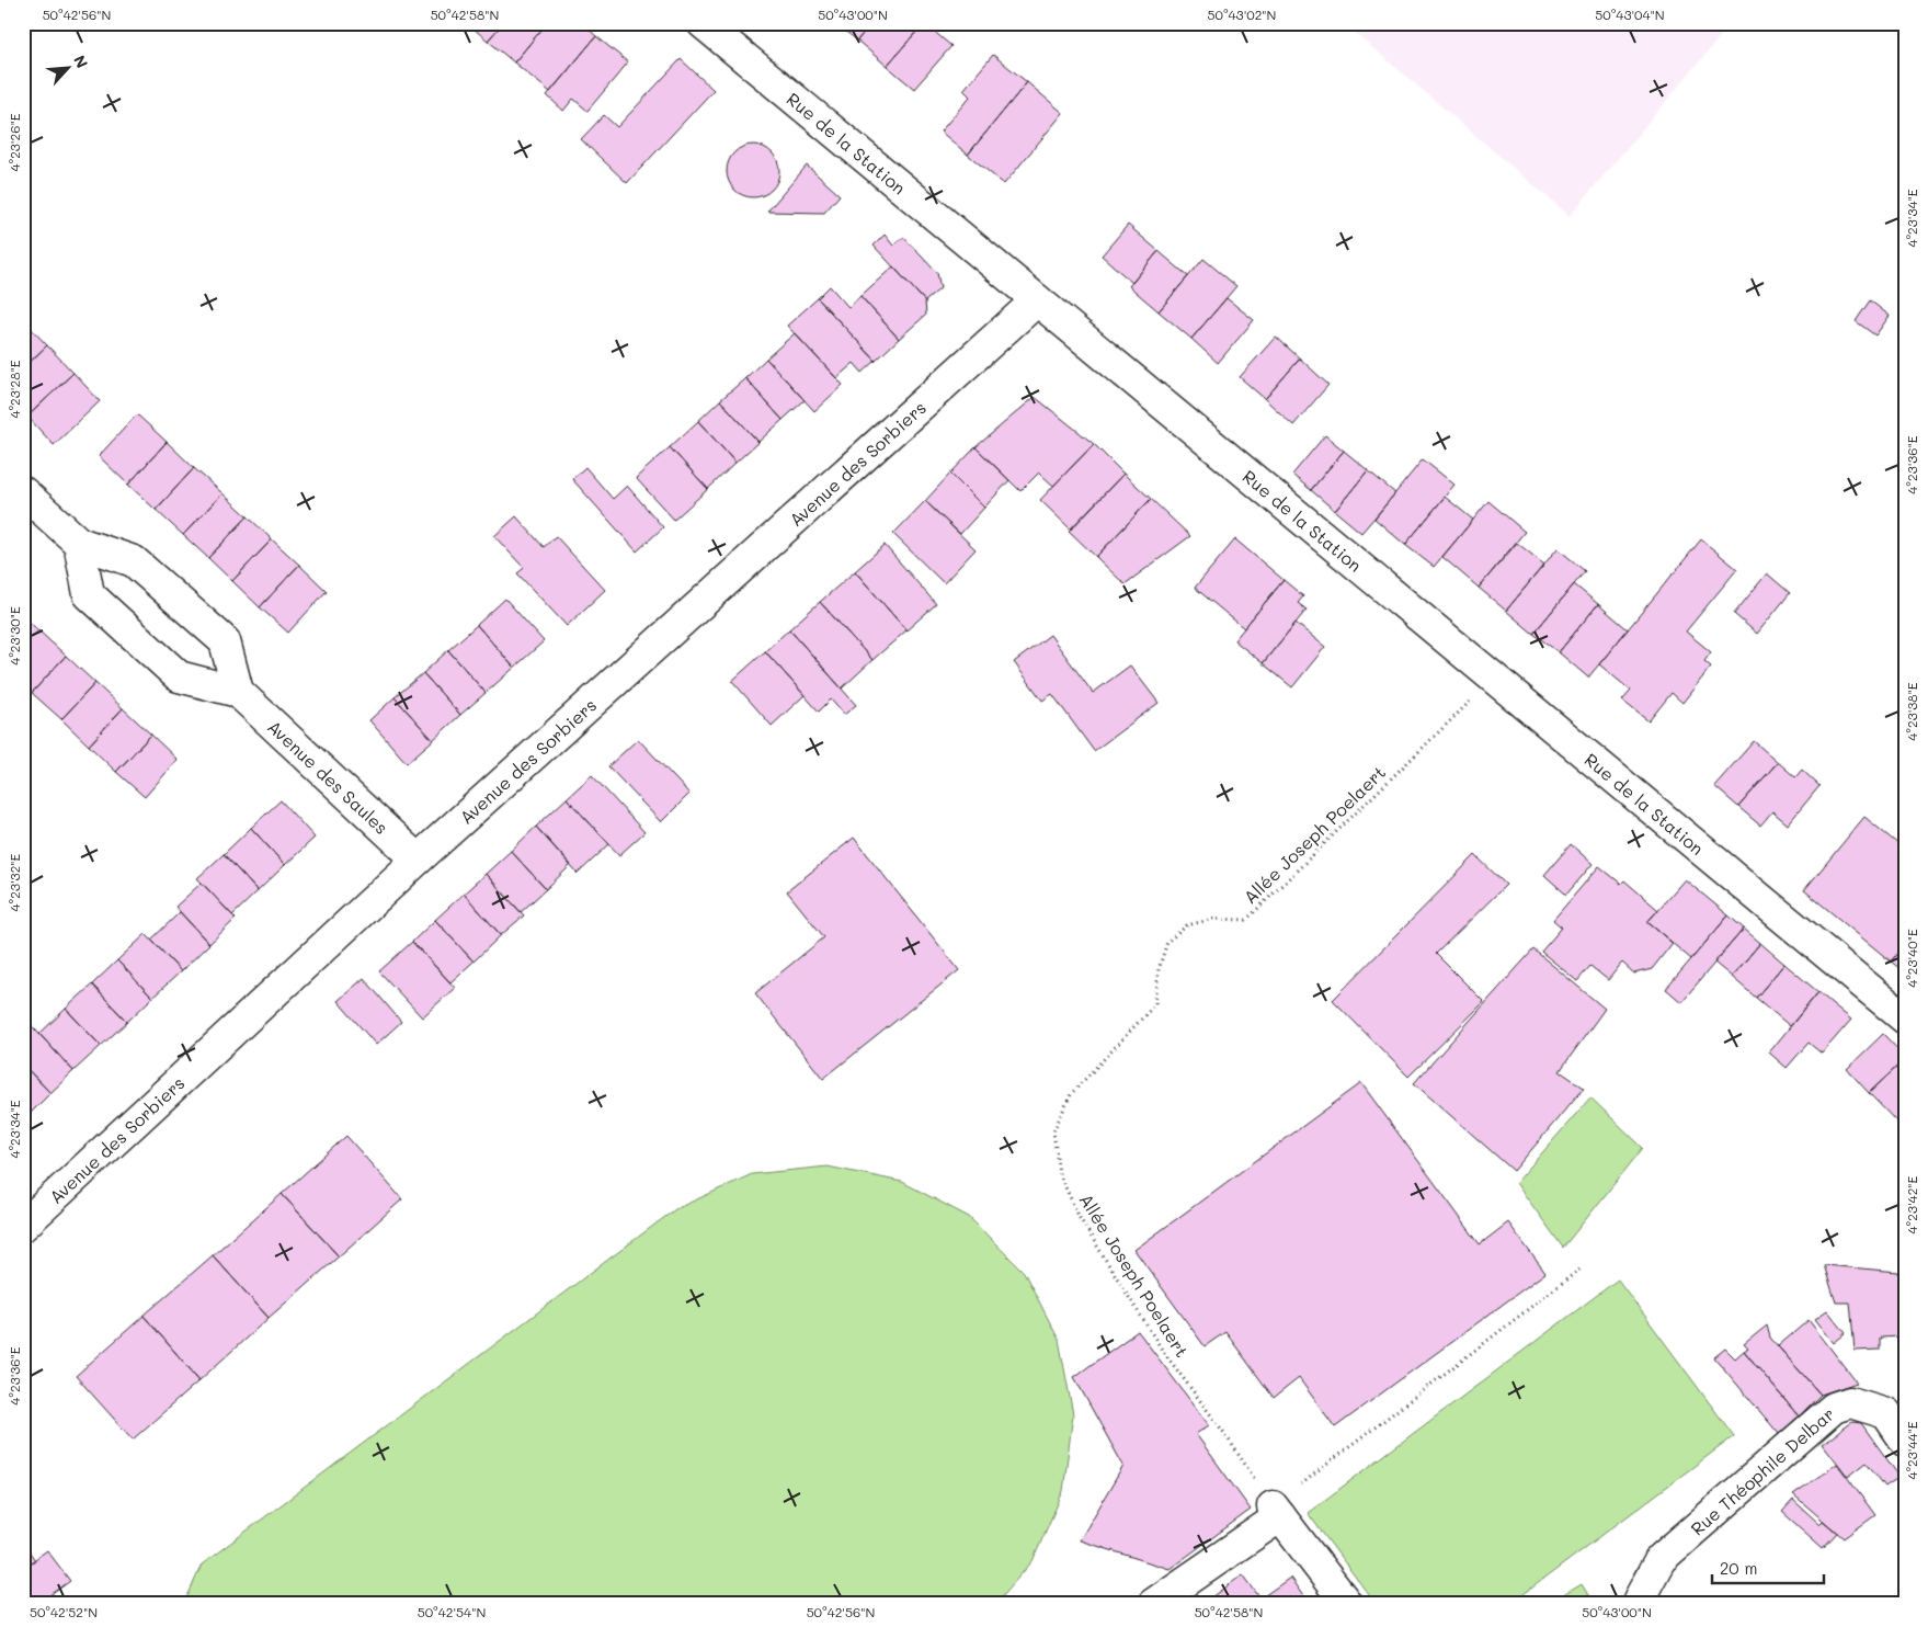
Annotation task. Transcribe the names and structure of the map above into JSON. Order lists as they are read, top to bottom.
{
  "streets": {
    "street": [
      "Rue de la Station",
      "Avenue des Sorbiers",
      "Avenue des Saules",
      "Rue Théophile Delbar"
    ],
    "path": ["Allée Joseph Poelaert"]
  },
  "crossings": [
    ["Rue de la Station", "Avenue des Sorbiers"],
    ["Rue de la Station", "Allée Joseph Poelaert"],
    ["Avenue des Sorbiers", "Avenue des Saules"]
  ],
  "scale_bar": "20 m",
  "north": "top right",
  "coordinates": [
    "50°42'56\"N",
    "50°42'58\"N",
    "50°43'00\"N",
    "50°43'02\"N",
    "50°43'04\"N",
    "4°23'26\"E",
    "4°23'34\"E",
    "4°23'28\"E",
    "4°23'36\"E",
    "4°23'30\"E",
    "4°23'38\"E",
    "4°23'32\"E",
    "4°23'40\"E",
    "4°23'42\"E",
    "4°23'44\"E",
    "50°42'52\"N",
    "50°42'54\"N"
  ]
}
